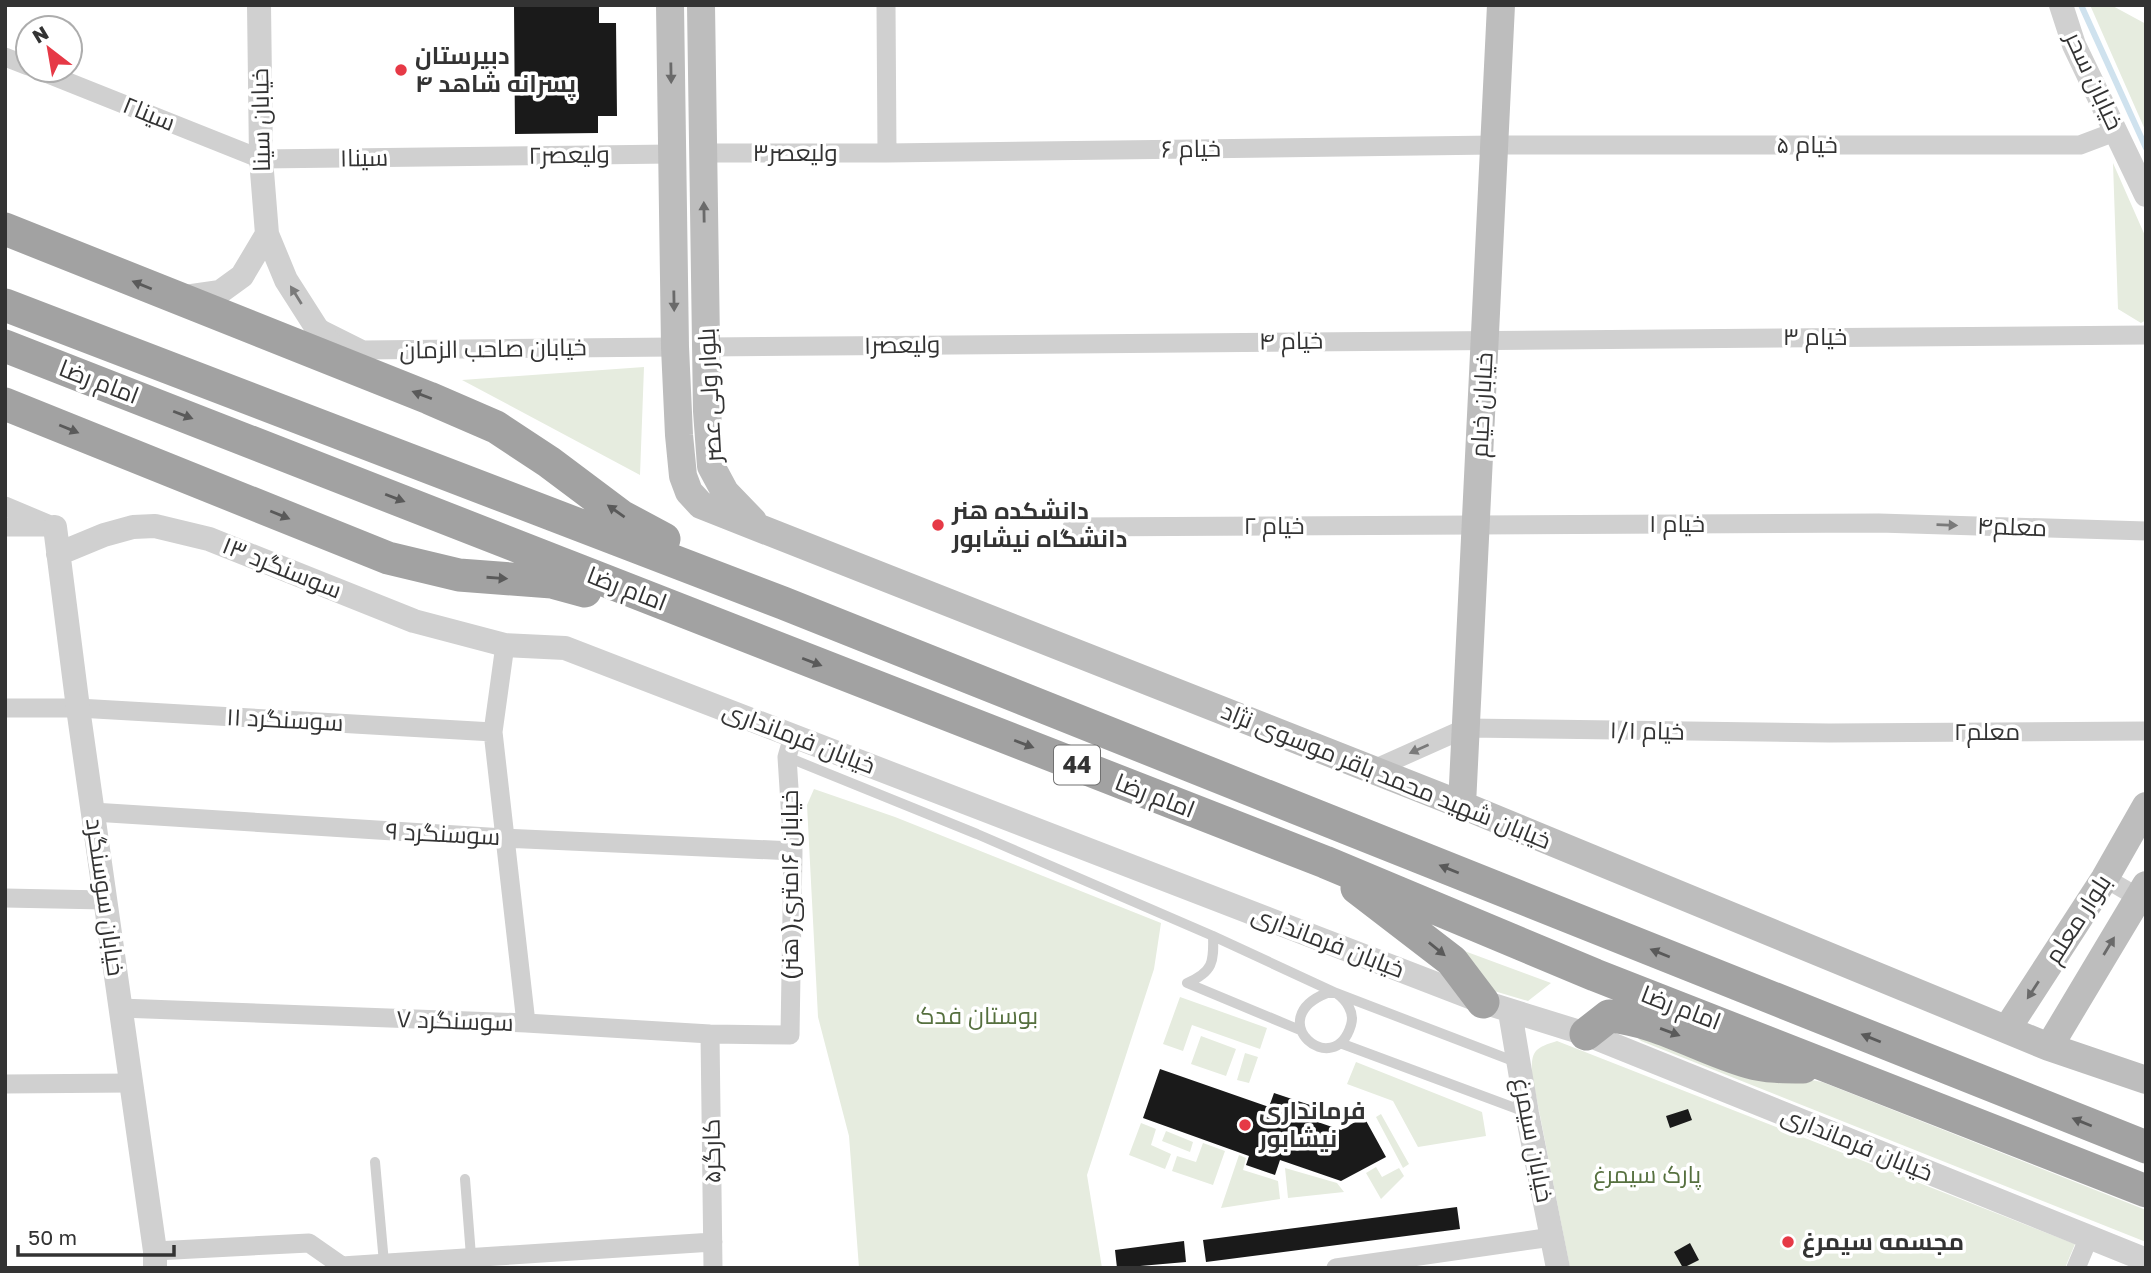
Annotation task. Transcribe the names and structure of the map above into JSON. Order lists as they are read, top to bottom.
{
  "streets": {
    "highway": ["امام رضا", "44"],
    "main road": [
      "بلوار ولی عصر",
      "خیابان خیام",
      "خیابان شهید محمد باقر موسوی نژاد",
      "بلوار معلم"
    ],
    "street": [
      "خیابان سحر",
      "سینا۲",
      "خیابان سینا",
      "خیام ۵",
      "خیام ۶",
      "ولیعصر۳",
      "ولیعصر۲",
      "سینا۱",
      "خیام ۳",
      "خیام ۴",
      "ولیعصر۱",
      "خیابان صاحب الزمان",
      "خیام ۱",
      "خیام ۲",
      "معلم۴",
      "سوسنگرد ۱۳",
      "سوسنگرد ۱۱",
      "خیام ۱/۱",
      "معلم۲",
      "خیابان فرمانداری",
      "سوسنگرد ۹",
      "خیابان ۱۶متری( هنر)",
      "خیابان سوسنگرد",
      "سوسنگرد ۷",
      "خیابان سیمرغ",
      "کارگر۵"
    ]
  },
  "crossings": [
    ["خیابان سحر", "خیام ۵"],
    ["سینا۲", "خیابان سینا"],
    ["سینا۲", "سینا۱"],
    ["خیابان سینا", "سینا۱"],
    ["خیابان سینا", "خیابان صاحب الزمان"],
    ["خیام ۵", "خیام ۶"],
    ["خیام ۵", "خیابان خیام"],
    ["خیام ۶", "ولیعصر۳"],
    ["خیام ۶", "خیابان خیام"],
    ["ولیعصر۳", "بلوار ولی عصر"],
    ["ولیعصر۲", "سینا۱"],
    ["ولیعصر۲", "بلوار ولی عصر"],
    ["خیام ۳", "خیام ۴"],
    ["خیام ۳", "خیابان خیام"],
    ["خیام ۴", "ولیعصر۱"],
    ["خیام ۴", "خیابان خیام"],
    ["ولیعصر۱", "بلوار ولی عصر"],
    ["خیابان صاحب الزمان", "بلوار ولی عصر"],
    ["بلوار ولی عصر", "خیابان شهید محمد باقر موسوی نژاد"],
    ["خیابان خیام", "خیام ۱"],
    ["خیابان خیام", "خیام ۲"],
    ["خیابان خیام", "خیام ۱/۱"],
    ["خیابان خیام", "خیابان شهید محمد باقر موسوی نژاد"],
    ["خیام ۱", "خیام ۲"],
    ["خیام ۱", "معلم۴"],
    ["سوسنگرد ۱۳", "خیابان فرمانداری"],
    ["سوسنگرد ۱۳", "خیابان سوسنگرد"],
    ["سوسنگرد ۱۱", "خیابان سوسنگرد"],
    ["خیام ۱/۱", "معلم۲"],
    ["خیابان فرمانداری", "خیابان ۱۶متری( هنر)"],
    ["خیابان فرمانداری", "خیابان سیمرغ"],
    ["خیابان شهید محمد باقر موسوی نژاد", "بلوار معلم"],
    ["سوسنگرد ۹", "خیابان ۱۶متری( هنر)"],
    ["سوسنگرد ۹", "خیابان سوسنگرد"],
    ["خیابان ۱۶متری( هنر)", "سوسنگرد ۷"],
    ["خیابان سوسنگرد", "سوسنگرد ۷"],
    ["سوسنگرد ۷", "کارگر۵"]
  ],
  "one_way": ["معلم۴"],
  "parks": ["بوستان فدک", "پارک سیمرغ"],
  "places": [
    "دبیرستان پسرانه شاهد ۴",
    "دانشکده هنر دانشگاه نیشابور",
    "فرمانداری نیشابور",
    "مجسمه سیمرغ"
  ],
  "scale_bar": "50 m",
  "north": "top left"
}
